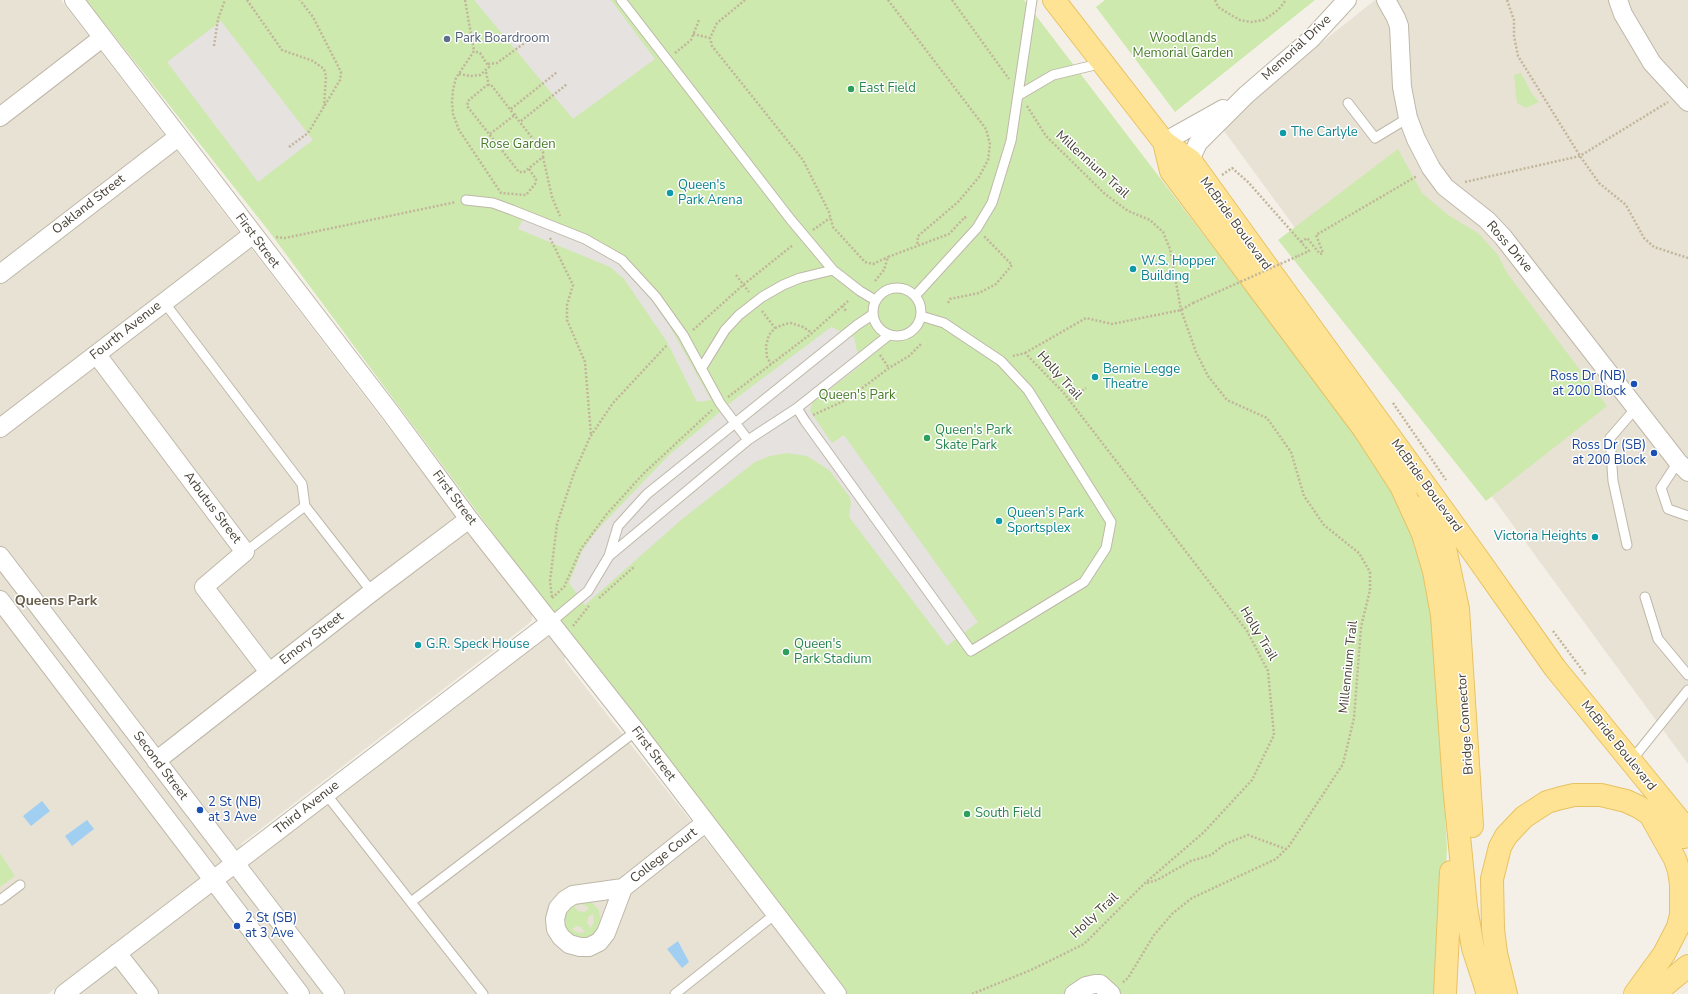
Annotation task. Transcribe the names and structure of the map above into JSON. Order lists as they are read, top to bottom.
{
  "streets": {
    "main road": ["McBride Boulevard", "Bridge Connector"],
    "street": [
      "Memorial Drive",
      "Oakland Street",
      "First Street",
      "Ross Drive",
      "Fourth Avenue",
      "Arbutus Street",
      "Emory Street",
      "Second Street",
      "Third Avenue",
      "College Court"
    ],
    "path": ["Millennium Trail", "Holly Trail"]
  },
  "crossings": [
    ["Memorial Drive", "McBride Boulevard"],
    ["Oakland Street", "First Street"],
    ["McBride Boulevard", "Bridge Connector"],
    ["First Street", "Fourth Avenue"],
    ["First Street", "Emory Street"],
    ["First Street", "Third Avenue"],
    ["First Street", "College Court"],
    ["Fourth Avenue", "Arbutus Street"],
    ["Arbutus Street", "Emory Street"],
    ["Emory Street", "Second Street"],
    ["Second Street", "Third Avenue"]
  ],
  "districts": ["Queens Park"],
  "parks": ["Woodlands Memorial Garden", "Rose Garden", "Queen's Park"],
  "places": [
    "Park Boardroom",
    "East Field",
    "The Carlyle",
    "Queen's Park Arena",
    "W.S. Hopper Building",
    "Bernie Legge Theatre",
    "Ross Dr (NB) at 200 Block",
    "Queen's Park Skate Park",
    "Ross Dr (SB) at 200 Block",
    "Queen's Park Sportsplex",
    "Victoria Heights",
    "G.R. Speck House",
    "Queen's Park Stadium",
    "2 St (NB) at 3 Ave",
    "South Field",
    "2 St (SB) at 3 Ave"
  ]
}
